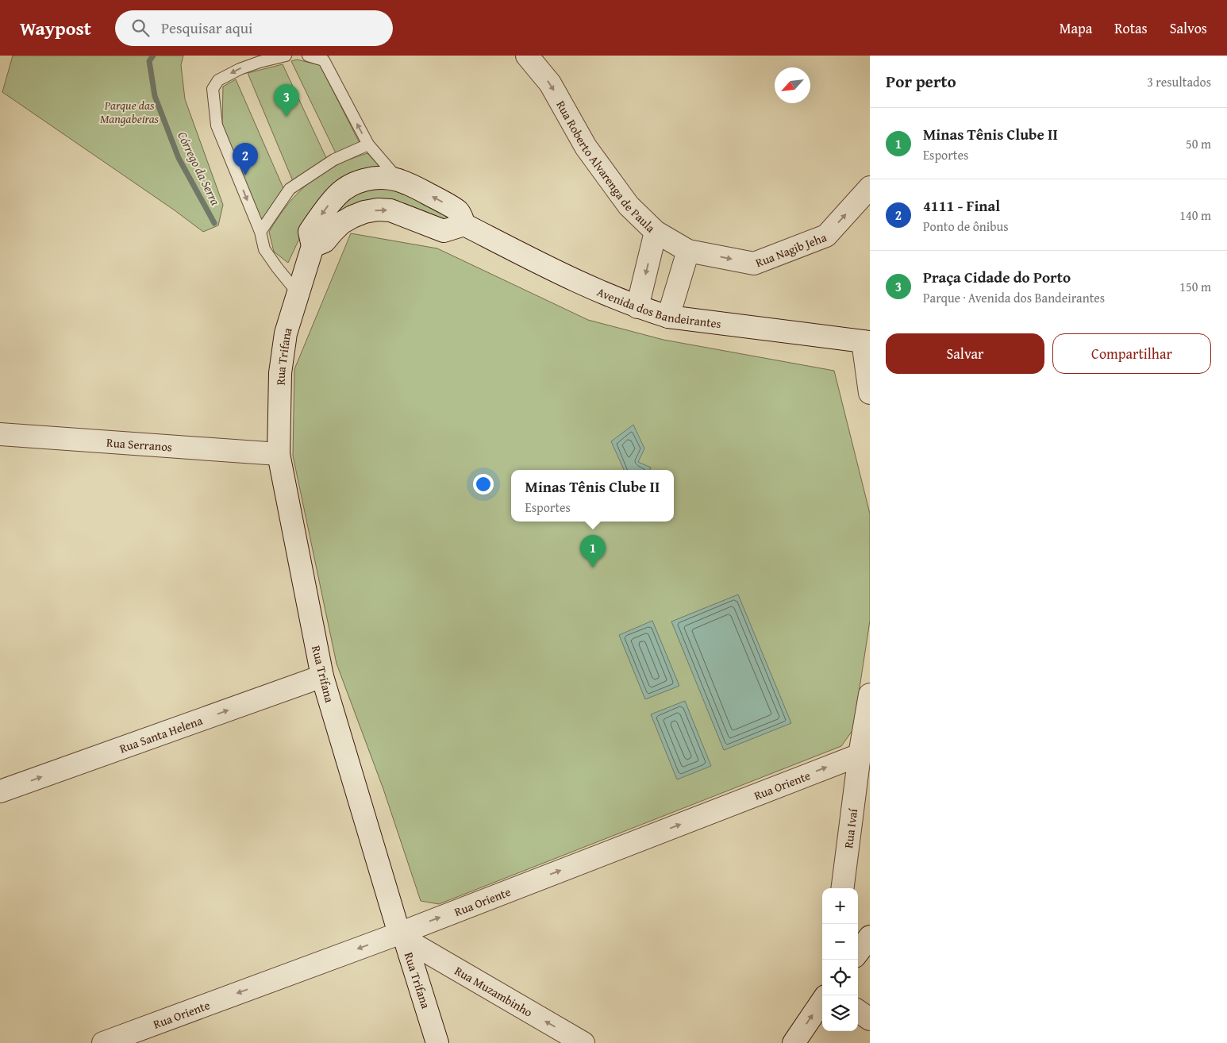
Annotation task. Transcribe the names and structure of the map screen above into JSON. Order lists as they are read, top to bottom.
{
  "streets": {
    "street": [
      "Rua Roberto Alvarenga de Paula",
      "Rua Nagib Jeha",
      "Avenida dos Bandeirantes",
      "Rua Trifana",
      "Rua Serranos",
      "Rua Santa Helena",
      "Rua Oriente",
      "Rua Ivaí",
      "Rua Muzambinho"
    ]
  },
  "crossings": [
    ["Rua Roberto Alvarenga de Paula", "Rua Nagib Jeha"],
    ["Rua Roberto Alvarenga de Paula", "Avenida dos Bandeirantes"],
    ["Avenida dos Bandeirantes", "Rua Trifana"],
    ["Rua Trifana", "Rua Serranos"],
    ["Rua Trifana", "Rua Santa Helena"],
    ["Rua Trifana", "Rua Oriente"],
    ["Rua Trifana", "Rua Muzambinho"],
    ["Rua Oriente", "Rua Ivaí"],
    ["Rua Oriente", "Rua Muzambinho"]
  ],
  "one_way": [
    "Rua Roberto Alvarenga de Paula",
    "Rua Nagib Jeha",
    "Rua Santa Helena",
    "Rua Muzambinho"
  ],
  "water": ["Córrego da Serra"],
  "parks": ["Parque das Mangabeiras"],
  "north": "bottom left",
  "page": {
    "header": "Waypost",
    "search": "Pesquisar aqui",
    "nav": ["Mapa", "Rotas", "Salvos"],
    "heading": ["Por perto", "3 resultados"],
    "pins": ["3", "2", "1"],
    "list": [
      {
        "mark": "1",
        "name": "Minas Tênis Clube II",
        "note": "Esportes",
        "value": "50 m"
      },
      {
        "mark": "2",
        "name": "4111 - Final",
        "note": "Ponto de ônibus",
        "value": "140 m"
      },
      {
        "mark": "3",
        "name": "Praça Cidade do Porto",
        "note": "Parque · Avenida dos Bandeirantes",
        "value": "150 m"
      }
    ],
    "buttons": ["Salvar", "Compartilhar"],
    "popup": ["Minas Tênis Clube II", "Esportes"],
    "map_buttons": ["+", "−"]
  }
}
